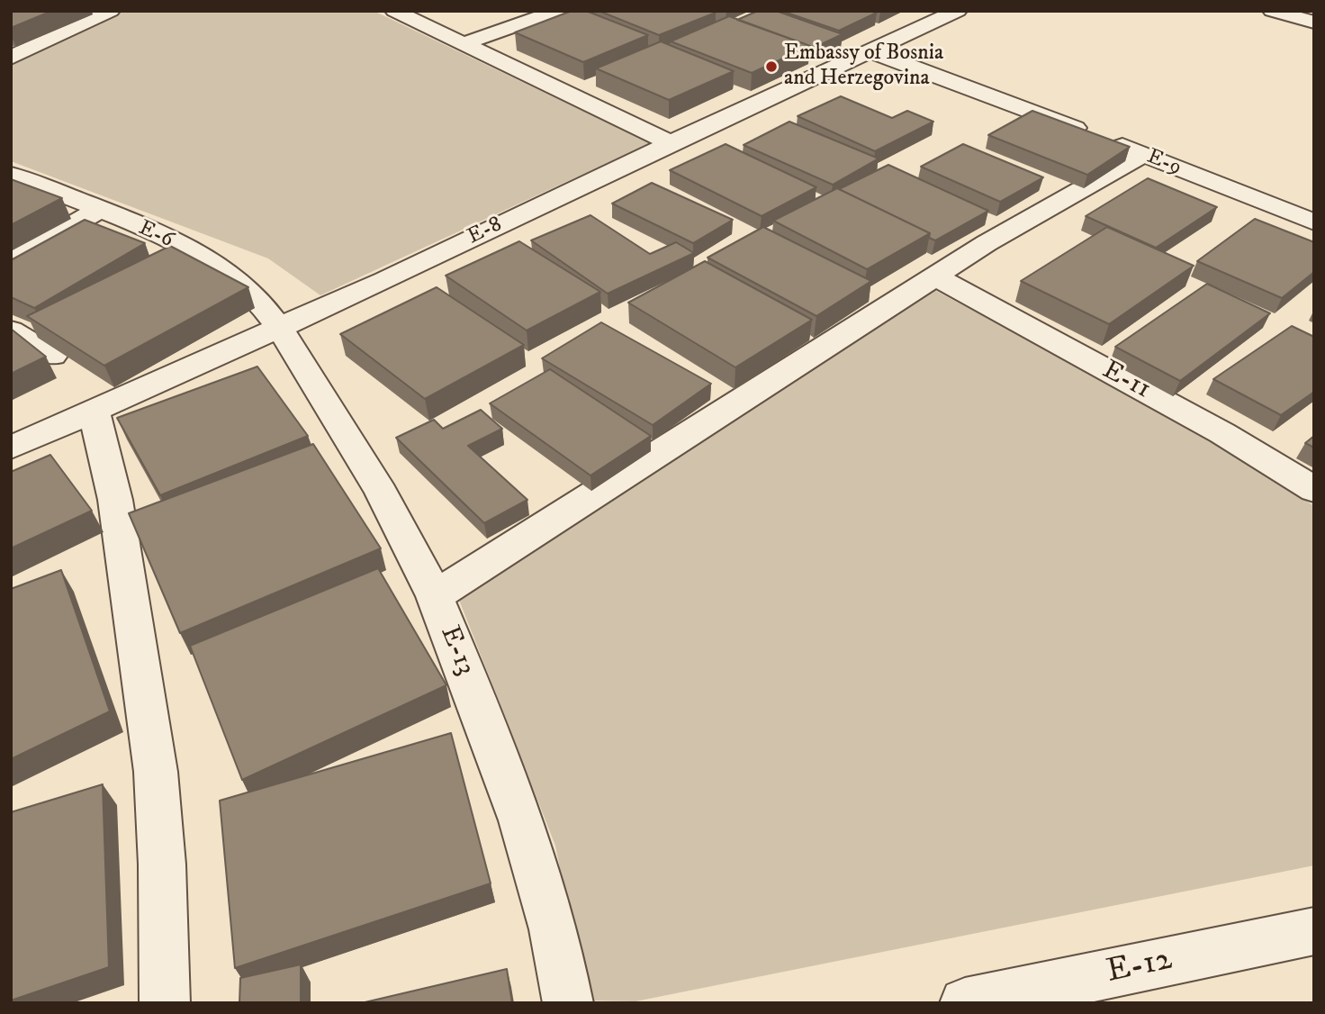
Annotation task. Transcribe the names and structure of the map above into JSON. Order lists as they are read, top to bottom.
{
  "streets": {
    "street": [
      "E-9",
      "E-8",
      "E-6",
      "E-11",
      "E-13",
      "E-12"
    ]
  },
  "crossings": [
    ["E-9", "E-8"],
    ["E-8", "E-6"],
    ["E-8", "E-13"],
    ["E-6", "E-13"]
  ],
  "places": ["Embassy of Bosnia and Herzegovina"]
}
